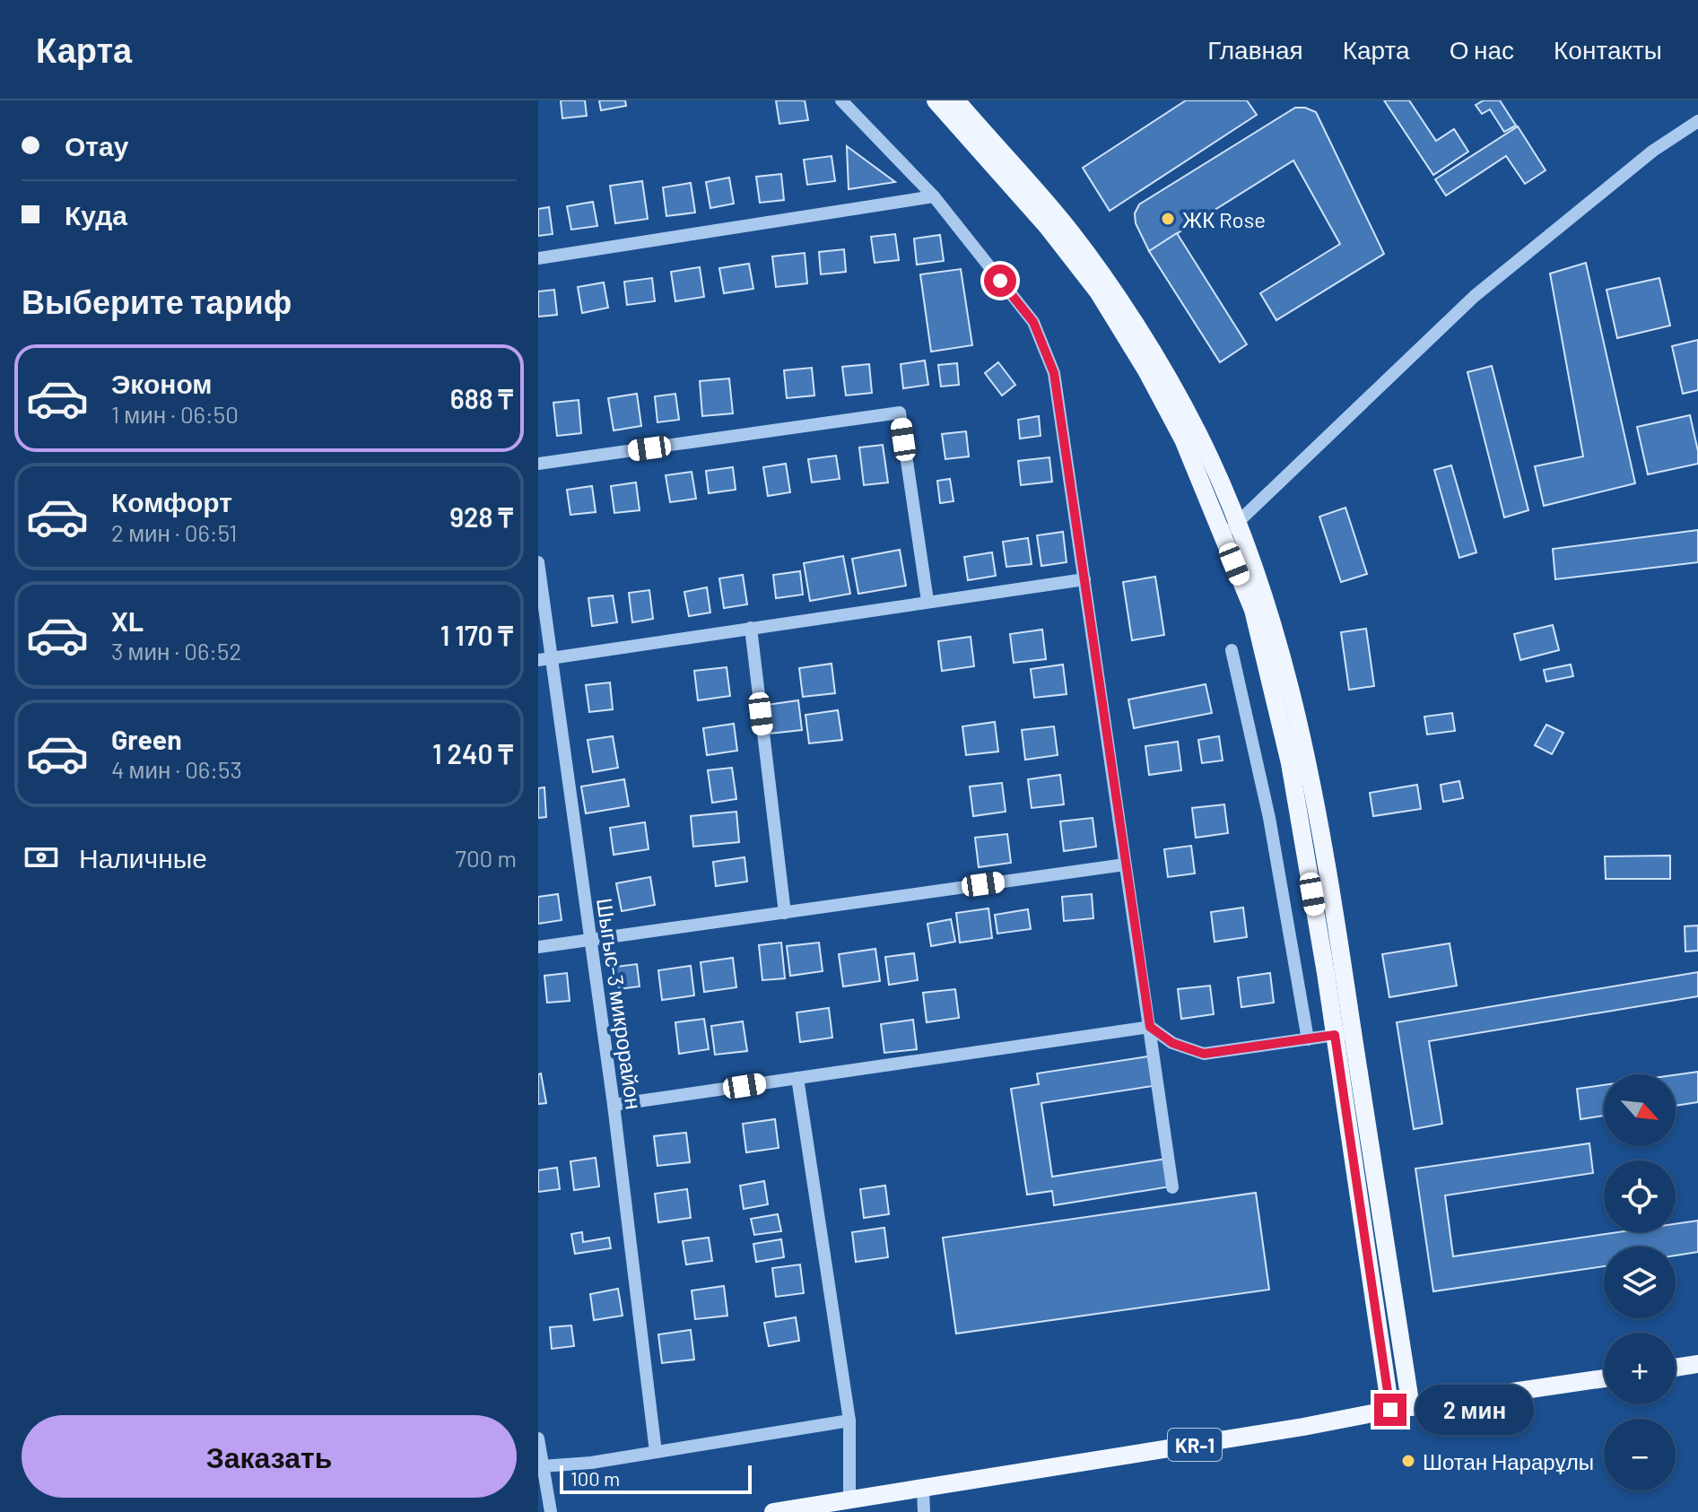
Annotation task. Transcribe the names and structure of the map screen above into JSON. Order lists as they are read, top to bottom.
{
  "streets": {
    "main road": ["KR-1"],
    "street": ["Шыгыс-3 микрорайон"]
  },
  "places": ["ЖК Rose", "Шотан Нарарұлы"],
  "scale_bar": "100 m",
  "north": "bottom right",
  "page": {
    "header": "Карта",
    "nav": [
      "Главная",
      "Карта",
      "О нас",
      "Контакты"
    ],
    "banner": ["Отау", "Куда"],
    "heading": "Выберите тариф",
    "list": [
      {
        "name": "Эконом",
        "note": "1 мин · 06:50",
        "value": "688 ₸"
      },
      {
        "name": "Комфорт",
        "note": "2 мин · 06:51",
        "value": "928 ₸"
      },
      {
        "name": "XL",
        "note": "3 мин · 06:52",
        "value": "1 170 ₸"
      },
      {
        "name": "Green",
        "note": "4 мин · 06:53",
        "value": "1 240 ₸"
      }
    ],
    "pay": ["Наличные", "700 m"],
    "map_buttons": ["+", "−"],
    "bubble": "2 мин",
    "buttons": "Заказать",
    "scale": "100 m"
  }
}
